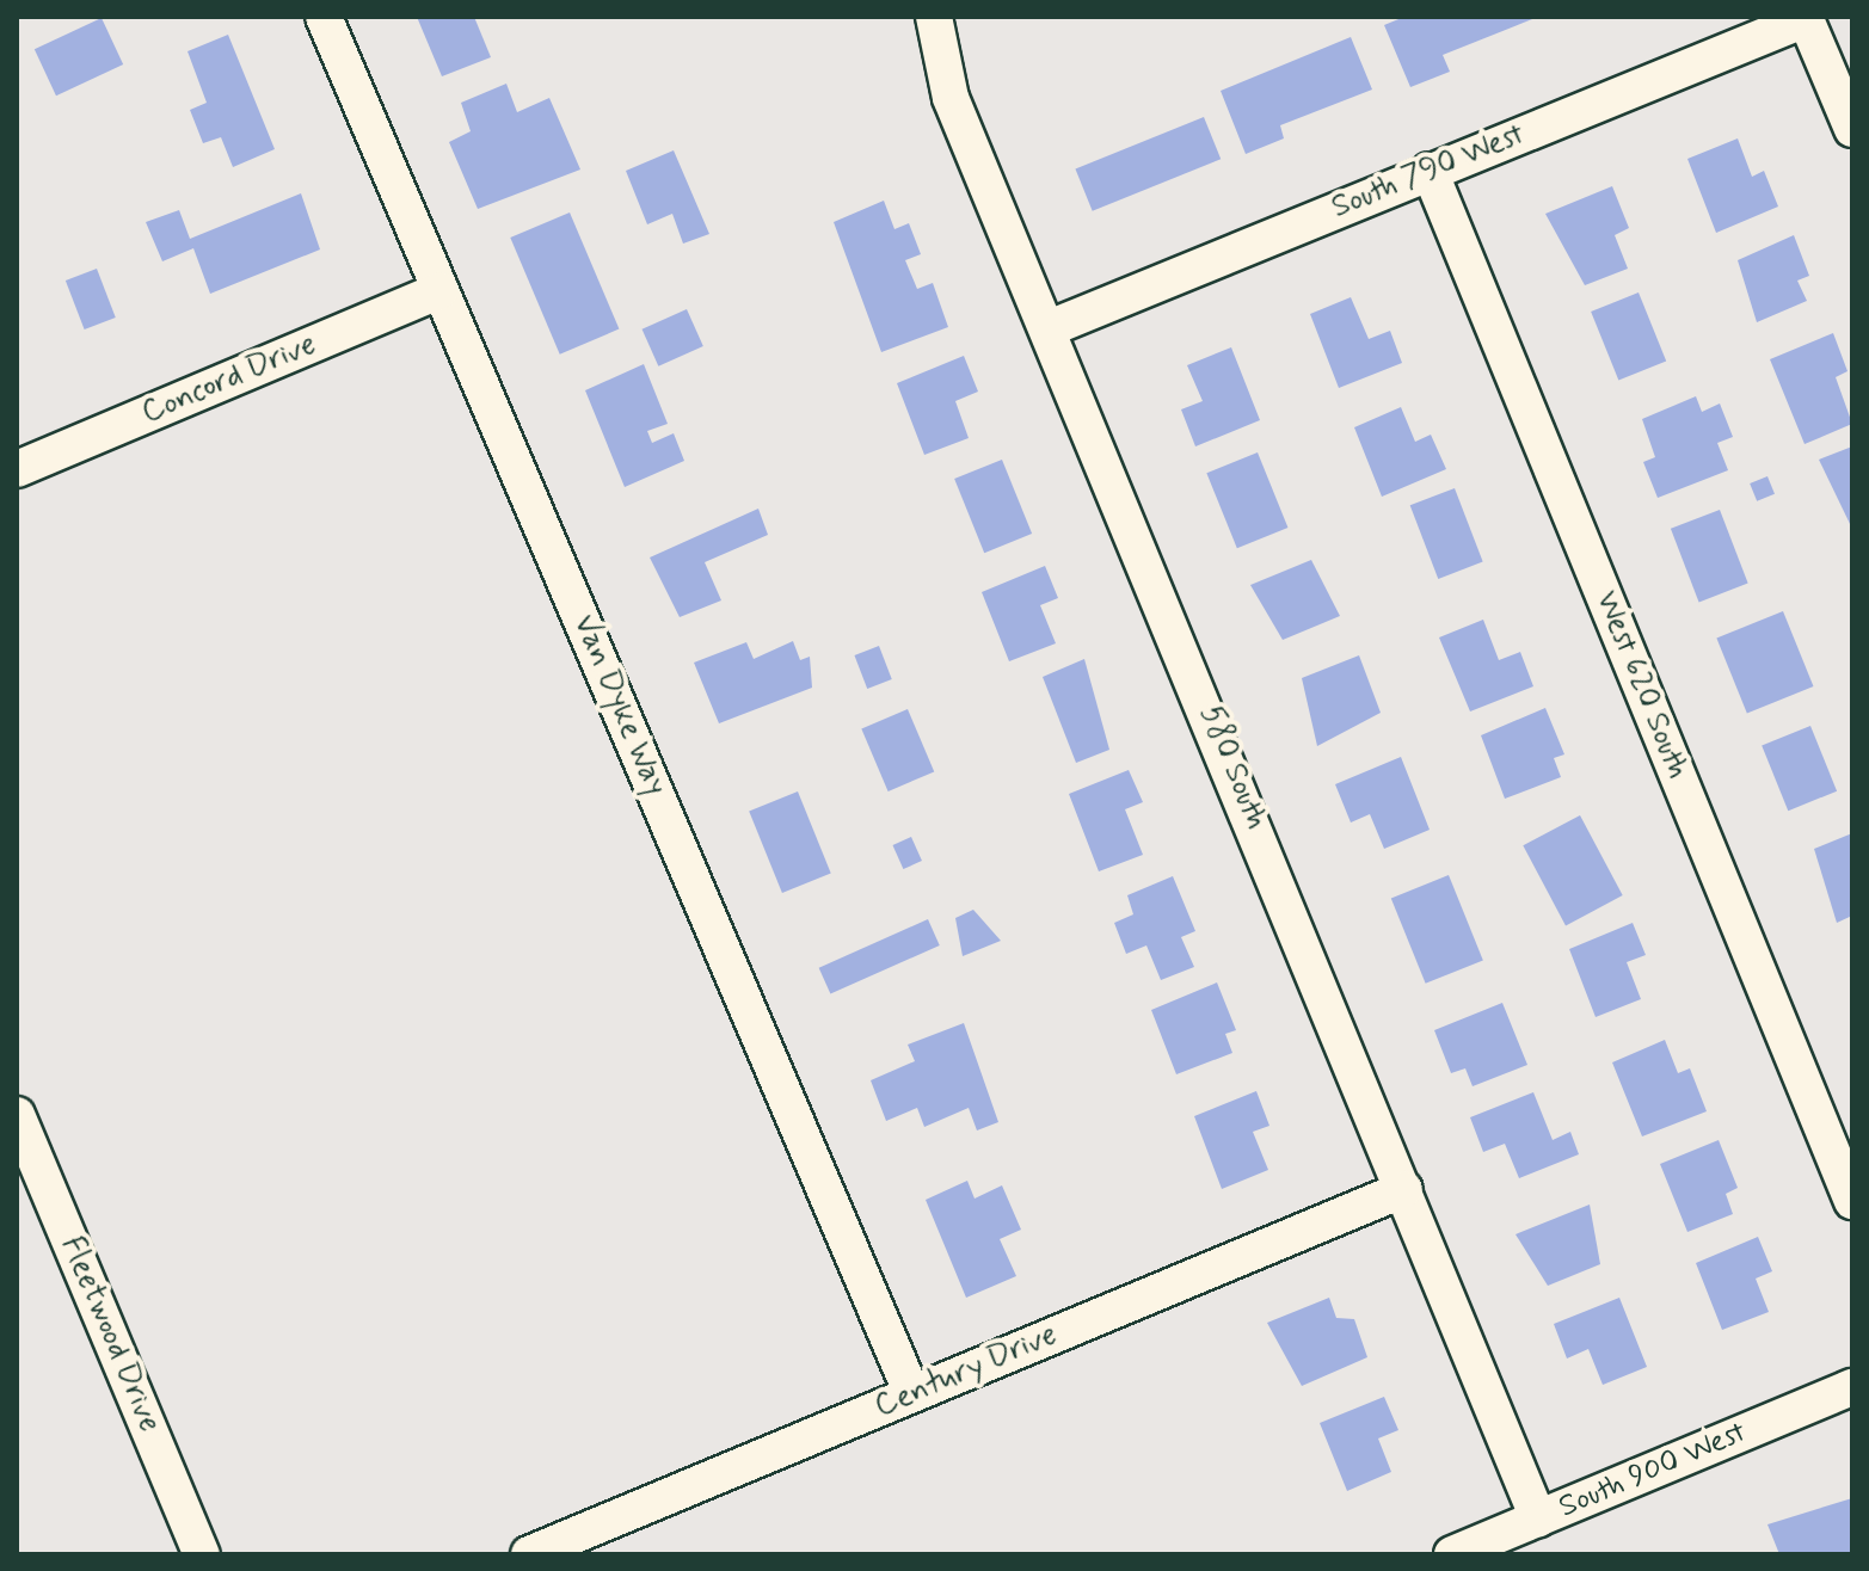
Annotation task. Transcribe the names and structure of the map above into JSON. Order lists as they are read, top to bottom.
{
  "streets": {
    "street": [
      "South 790 West",
      "Concord Drive",
      "West 620 South",
      "Van Dyke Way",
      "580 South",
      "Fleetwood Drive",
      "Century Drive",
      "South 900 West"
    ]
  },
  "crossings": [
    ["South 790 West", "West 620 South"],
    ["South 790 West", "580 South"],
    ["Concord Drive", "Van Dyke Way"],
    ["Van Dyke Way", "Century Drive"],
    ["580 South", "Century Drive"],
    ["580 South", "South 900 West"]
  ]
}
